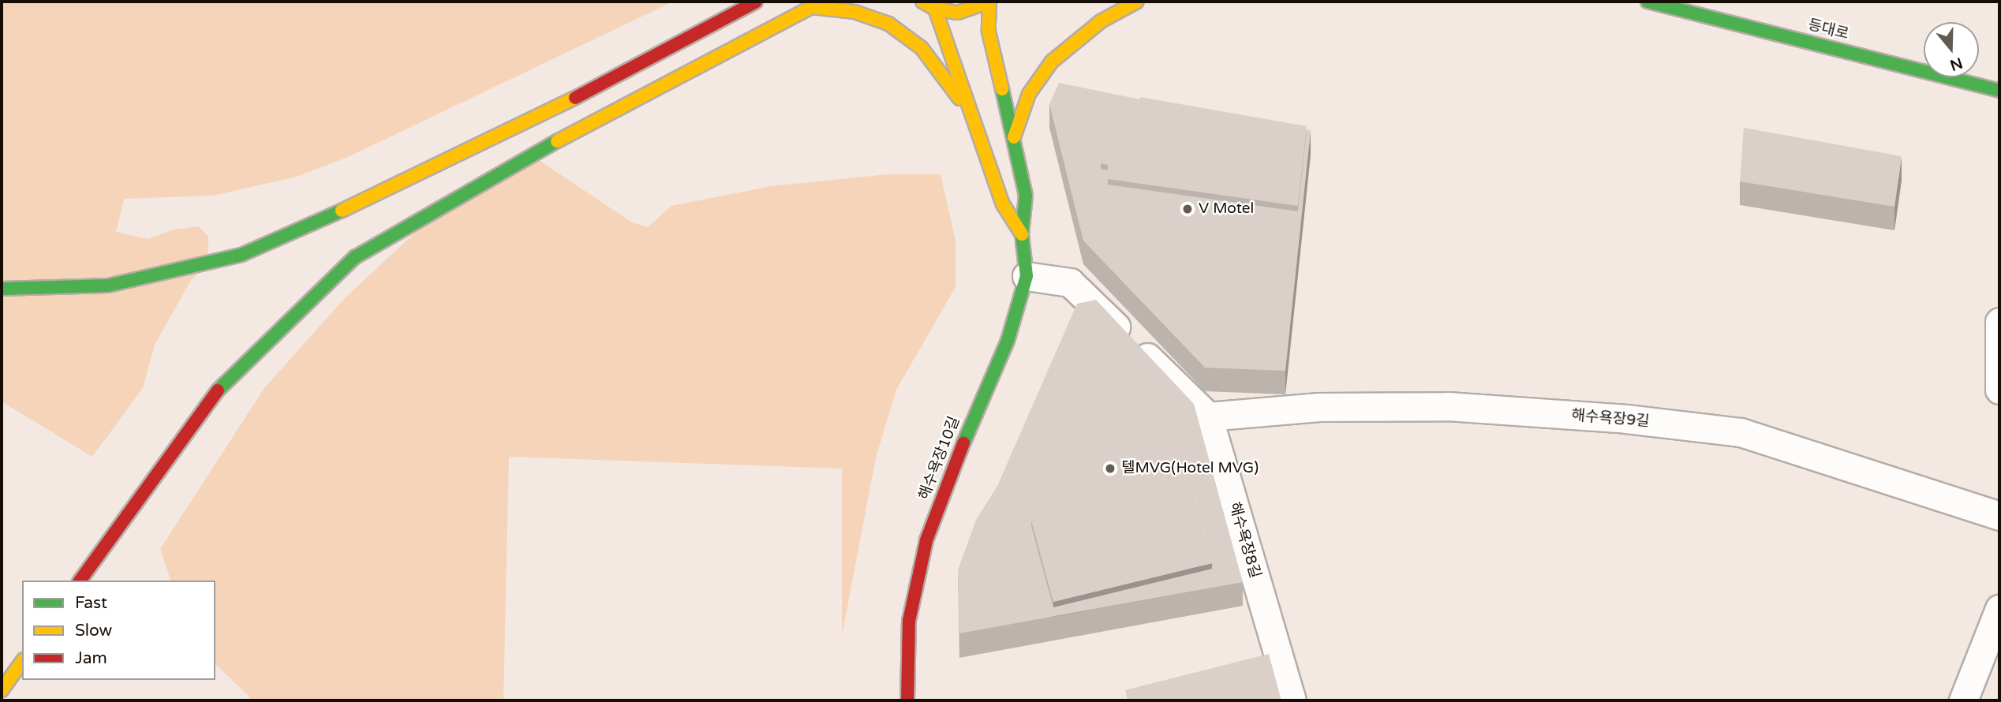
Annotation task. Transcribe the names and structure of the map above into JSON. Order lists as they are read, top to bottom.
{
  "streets": {
    "street": [
      "등대로",
      "해수욕장9길",
      "해수욕장10길",
      "해수욕장8길"
    ]
  },
  "crossings": [
    ["해수욕장9길", "해수욕장8길"],
    ["해수욕장10길", "해수욕장8길"]
  ],
  "places": ["V Motel", "텔MVG(Hotel MVG)"],
  "legend": ["Fast", "Slow", "Jam"],
  "north": "bottom"
}
